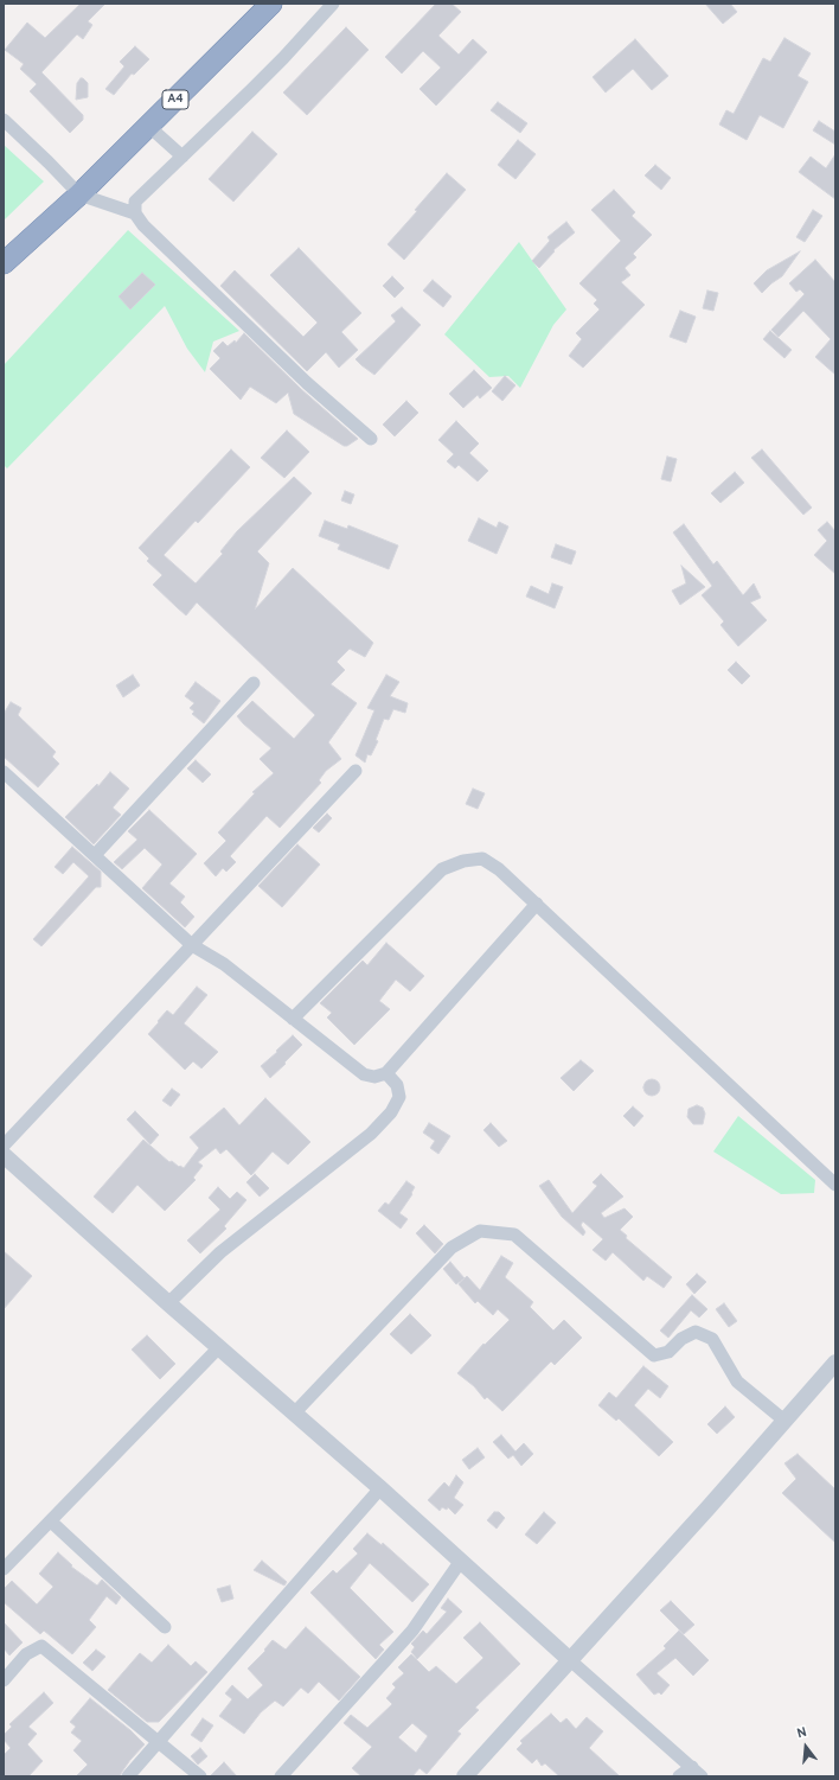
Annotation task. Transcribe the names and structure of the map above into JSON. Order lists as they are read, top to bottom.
{
  "streets": {
    "highway": ["A4"]
  },
  "north": "top"
}
